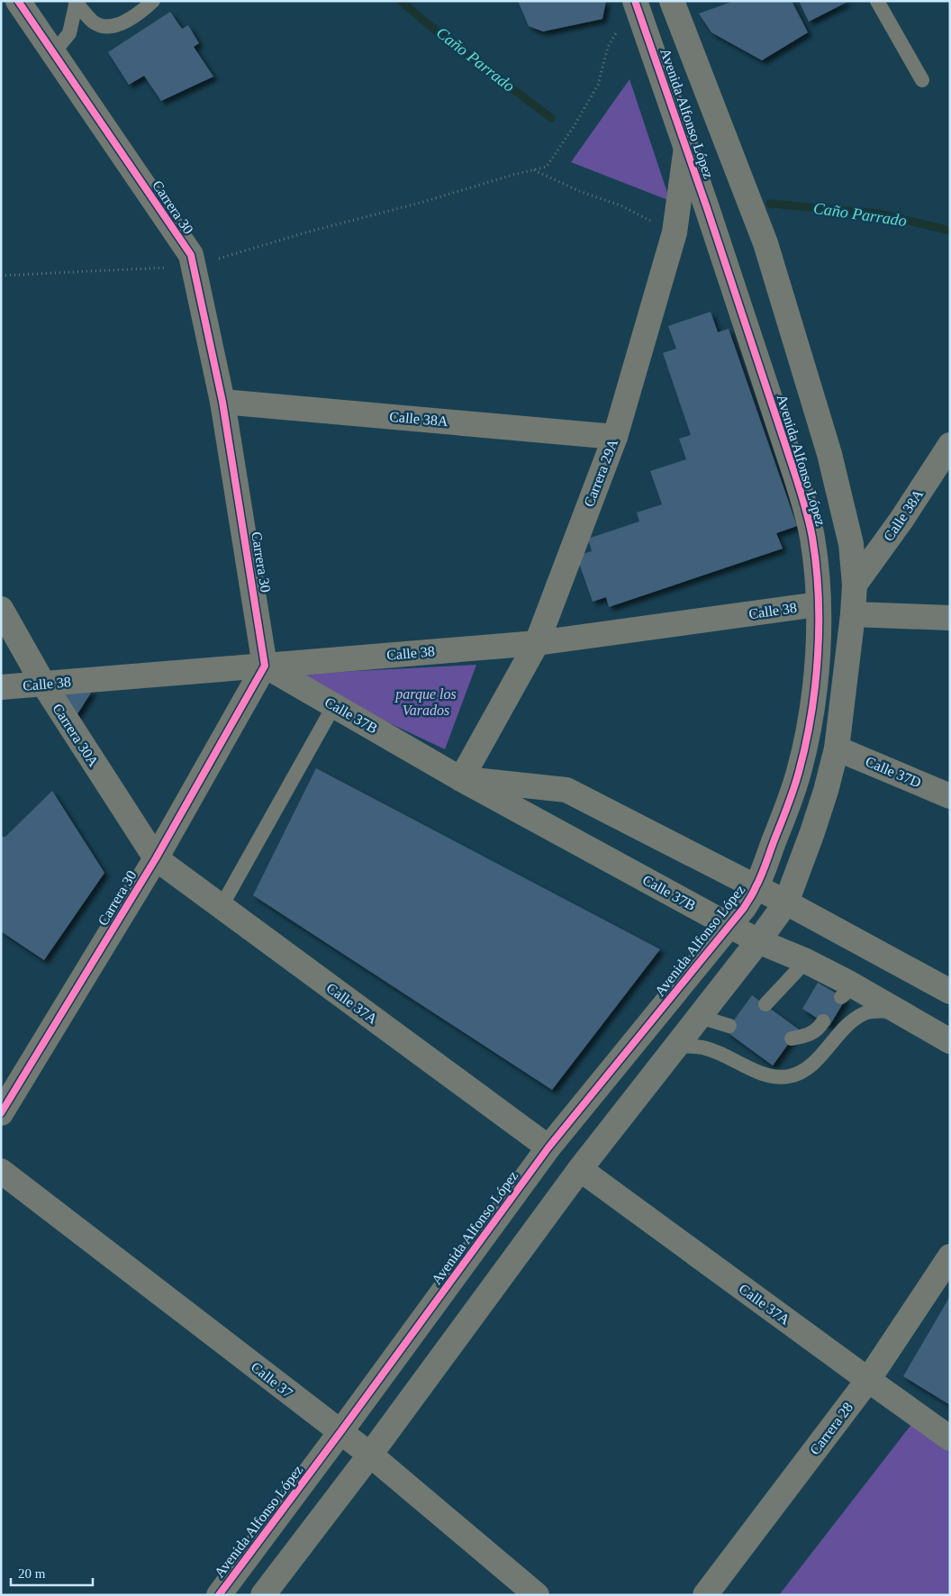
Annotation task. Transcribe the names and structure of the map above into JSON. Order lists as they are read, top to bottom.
{
  "streets": {
    "street": [
      "Avenida Alfonso López",
      "Carrera 30",
      "Calle 38A",
      "Carrera 29A",
      "Calle 38",
      "Calle 37B",
      "Carrera 30A",
      "Calle 37D",
      "Calle 37A",
      "Calle 37",
      "Carrera 28"
    ]
  },
  "crossings": [
    ["Avenida Alfonso López", "Calle 38A"],
    ["Avenida Alfonso López", "Carrera 29A"],
    ["Avenida Alfonso López", "Calle 38"],
    ["Avenida Alfonso López", "Calle 37B"],
    ["Avenida Alfonso López", "Calle 37D"],
    ["Avenida Alfonso López", "Calle 37A"],
    ["Avenida Alfonso López", "Calle 37"],
    ["Carrera 30", "Calle 38A"],
    ["Carrera 30", "Calle 38"],
    ["Carrera 30", "Calle 37B"],
    ["Carrera 30", "Carrera 30A"],
    ["Carrera 30", "Calle 37A"],
    ["Calle 38A", "Carrera 29A"],
    ["Carrera 29A", "Calle 38"],
    ["Carrera 29A", "Calle 37B"],
    ["Calle 38", "Calle 37B"],
    ["Calle 38", "Carrera 30A"],
    ["Carrera 30A", "Calle 37A"],
    ["Calle 37A", "Carrera 28"]
  ],
  "water": ["Caño Parrado"],
  "parks": ["parque los Varados"],
  "scale_bar": "20 m"
}
